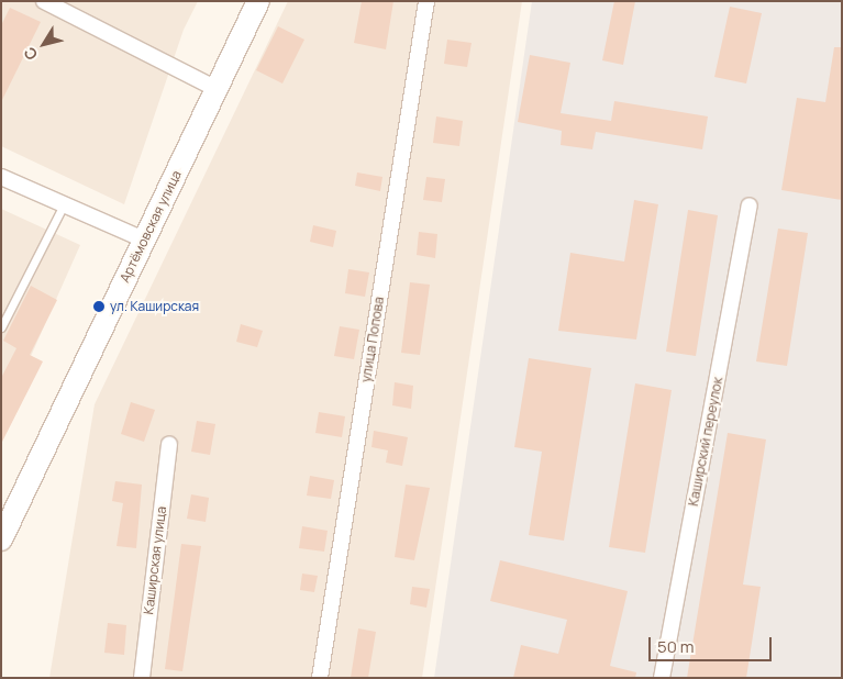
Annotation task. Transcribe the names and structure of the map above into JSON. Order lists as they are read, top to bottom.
{
  "streets": {
    "street": [
      "Артёмовская улица",
      "улица Попова",
      "Каширский переулок",
      "Каширская улица"
    ]
  },
  "places": ["ул. Каширская"],
  "scale_bar": "50 m",
  "north": "bottom left"
}
